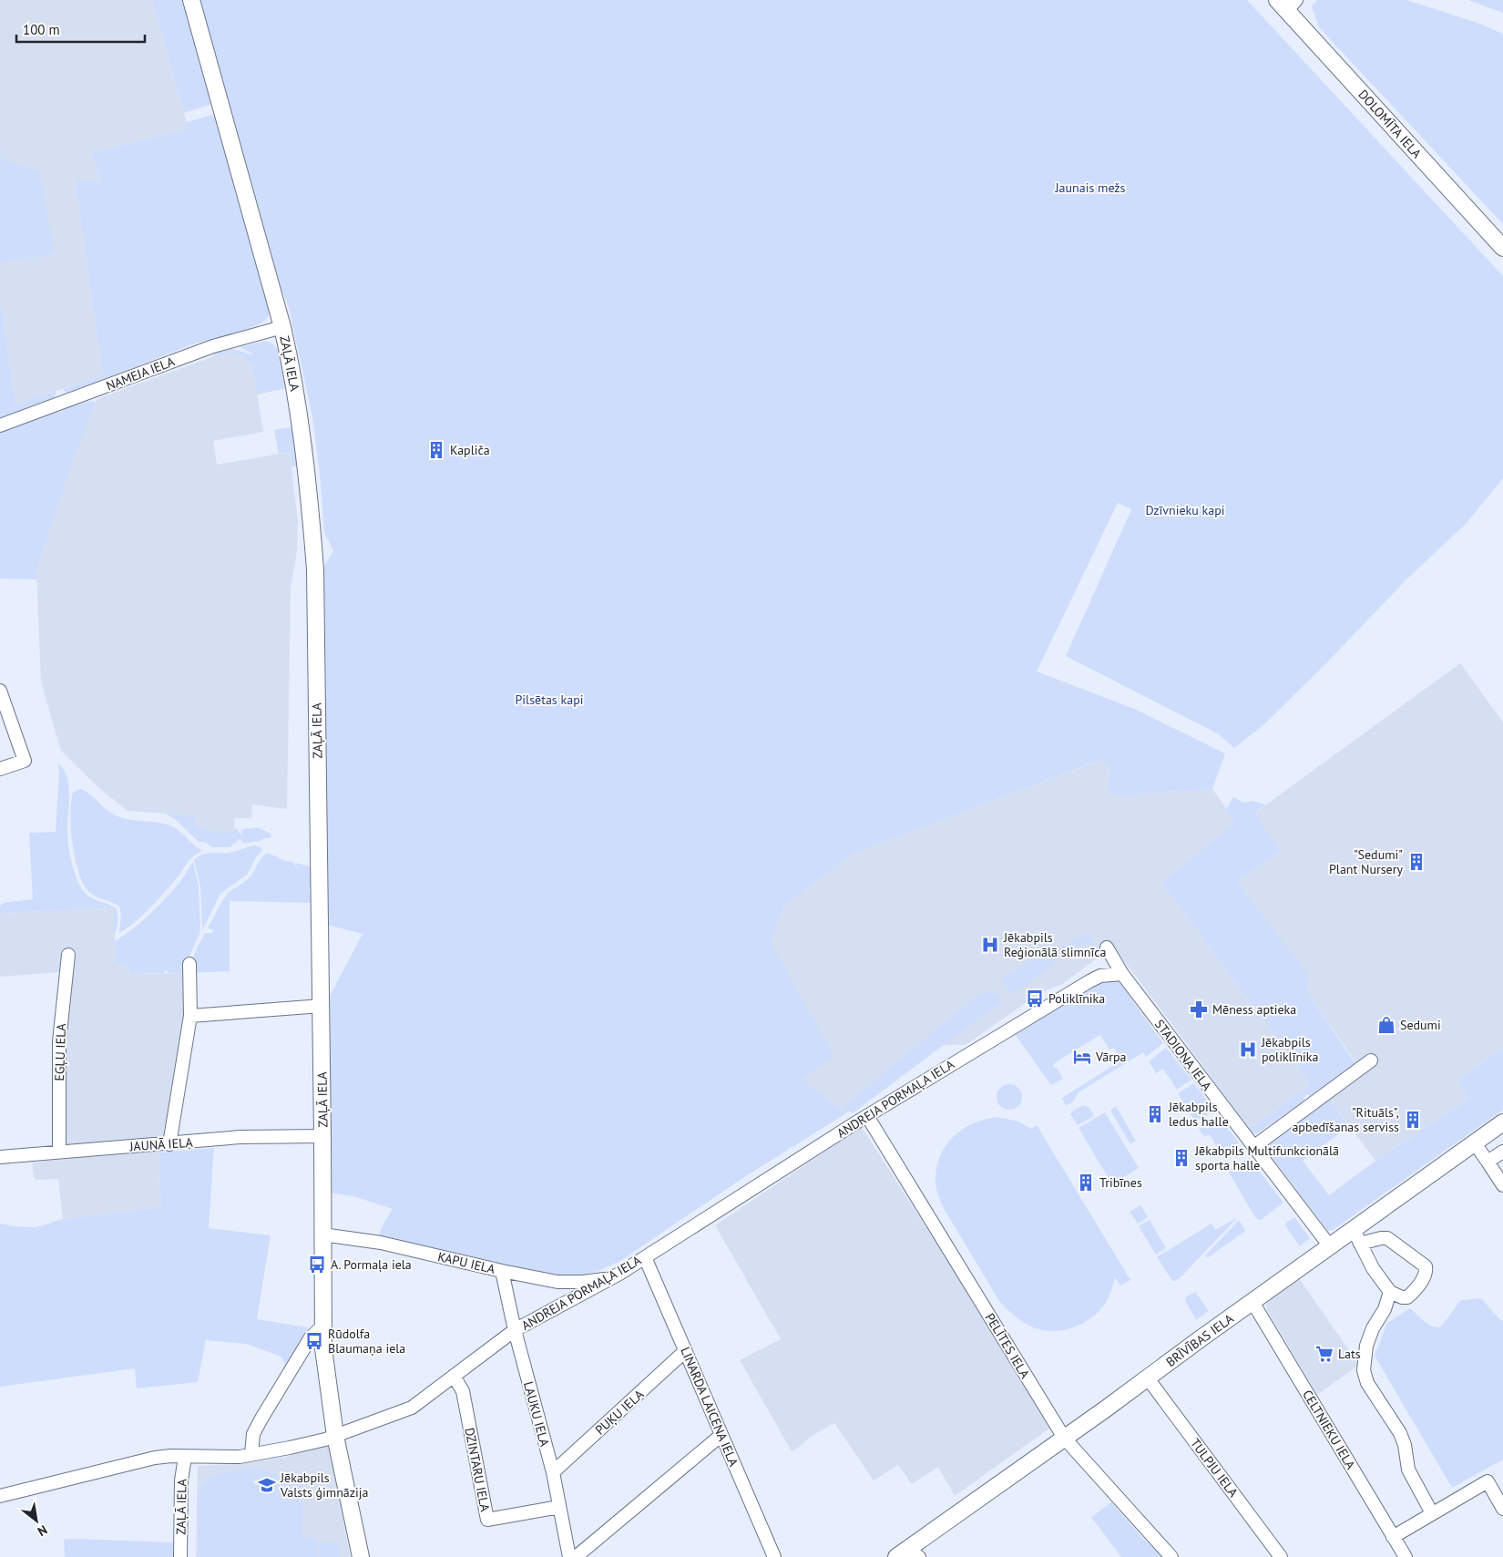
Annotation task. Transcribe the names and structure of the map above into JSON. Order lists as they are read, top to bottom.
{
  "streets": {
    "main road": ["DOLOMĪTA IELA", "ZAĻĀ IELA", "BRĪVĪBAS IELA"],
    "street": [
      "NAMEJA IELA",
      "EGĻU IELA",
      "STADIONA IELA",
      "ANDREJA PORMAĻA IELA",
      "JAUNĀ IELA",
      "KAPU IELA",
      "PELĪTES IELA",
      "LINARDA LAICENA IELA",
      "PUĶU IELA",
      "LAUKU IELA",
      "CELTNIEKU IELA",
      "TULPJU IELA",
      "DZINTARU IELA"
    ]
  },
  "crossings": [
    ["ZAĻĀ IELA", "NAMEJA IELA"],
    ["ZAĻĀ IELA", "ANDREJA PORMAĻA IELA"],
    ["ZAĻĀ IELA", "JAUNĀ IELA"],
    ["ZAĻĀ IELA", "KAPU IELA"],
    ["EGĻU IELA", "JAUNĀ IELA"],
    ["STADIONA IELA", "ANDREJA PORMAĻA IELA"],
    ["STADIONA IELA", "BRĪVĪBAS IELA"],
    ["ANDREJA PORMAĻA IELA", "KAPU IELA"],
    ["ANDREJA PORMAĻA IELA", "PELĪTES IELA"],
    ["ANDREJA PORMAĻA IELA", "LINARDA LAICENA IELA"],
    ["ANDREJA PORMAĻA IELA", "LAUKU IELA"],
    ["ANDREJA PORMAĻA IELA", "DZINTARU IELA"],
    ["KAPU IELA", "LAUKU IELA"],
    ["BRĪVĪBAS IELA", "PELĪTES IELA"],
    ["BRĪVĪBAS IELA", "CELTNIEKU IELA"],
    ["BRĪVĪBAS IELA", "TULPJU IELA"],
    ["LINARDA LAICENA IELA", "PUĶU IELA"],
    ["PUĶU IELA", "LAUKU IELA"],
    ["LAUKU IELA", "DZINTARU IELA"]
  ],
  "parks": ["Jaunais mežs", "Dzīvnieku kapi", "Pilsētas kapi"],
  "places": {
    "building": [
      "Kapliča",
      "\"Sedumi\" Plant Nursery",
      "Jēkabpils ledus halle",
      "\"Rituāls\", apbedīšanas serviss",
      "Jēkabpils Multifunkcionālā sporta halle",
      "Tribīnes"
    ],
    "hospital": ["Jēkabpils Reģionālā slimnīca", "Jēkabpils poliklīnika"],
    "bus stop": ["Poliklīnika", "A. Pormaļa iela", "Rūdolfa Blaumaņa iela"],
    "pharmacy": ["Mēness aptieka"],
    "shop": ["Sedumi"],
    "hotel": ["Vārpa"],
    "supermarket": ["Lats"],
    "school or university": ["Jēkabpils Valsts ģimnāzija"]
  },
  "scale_bar": "100 m",
  "north": "bottom right"
}
